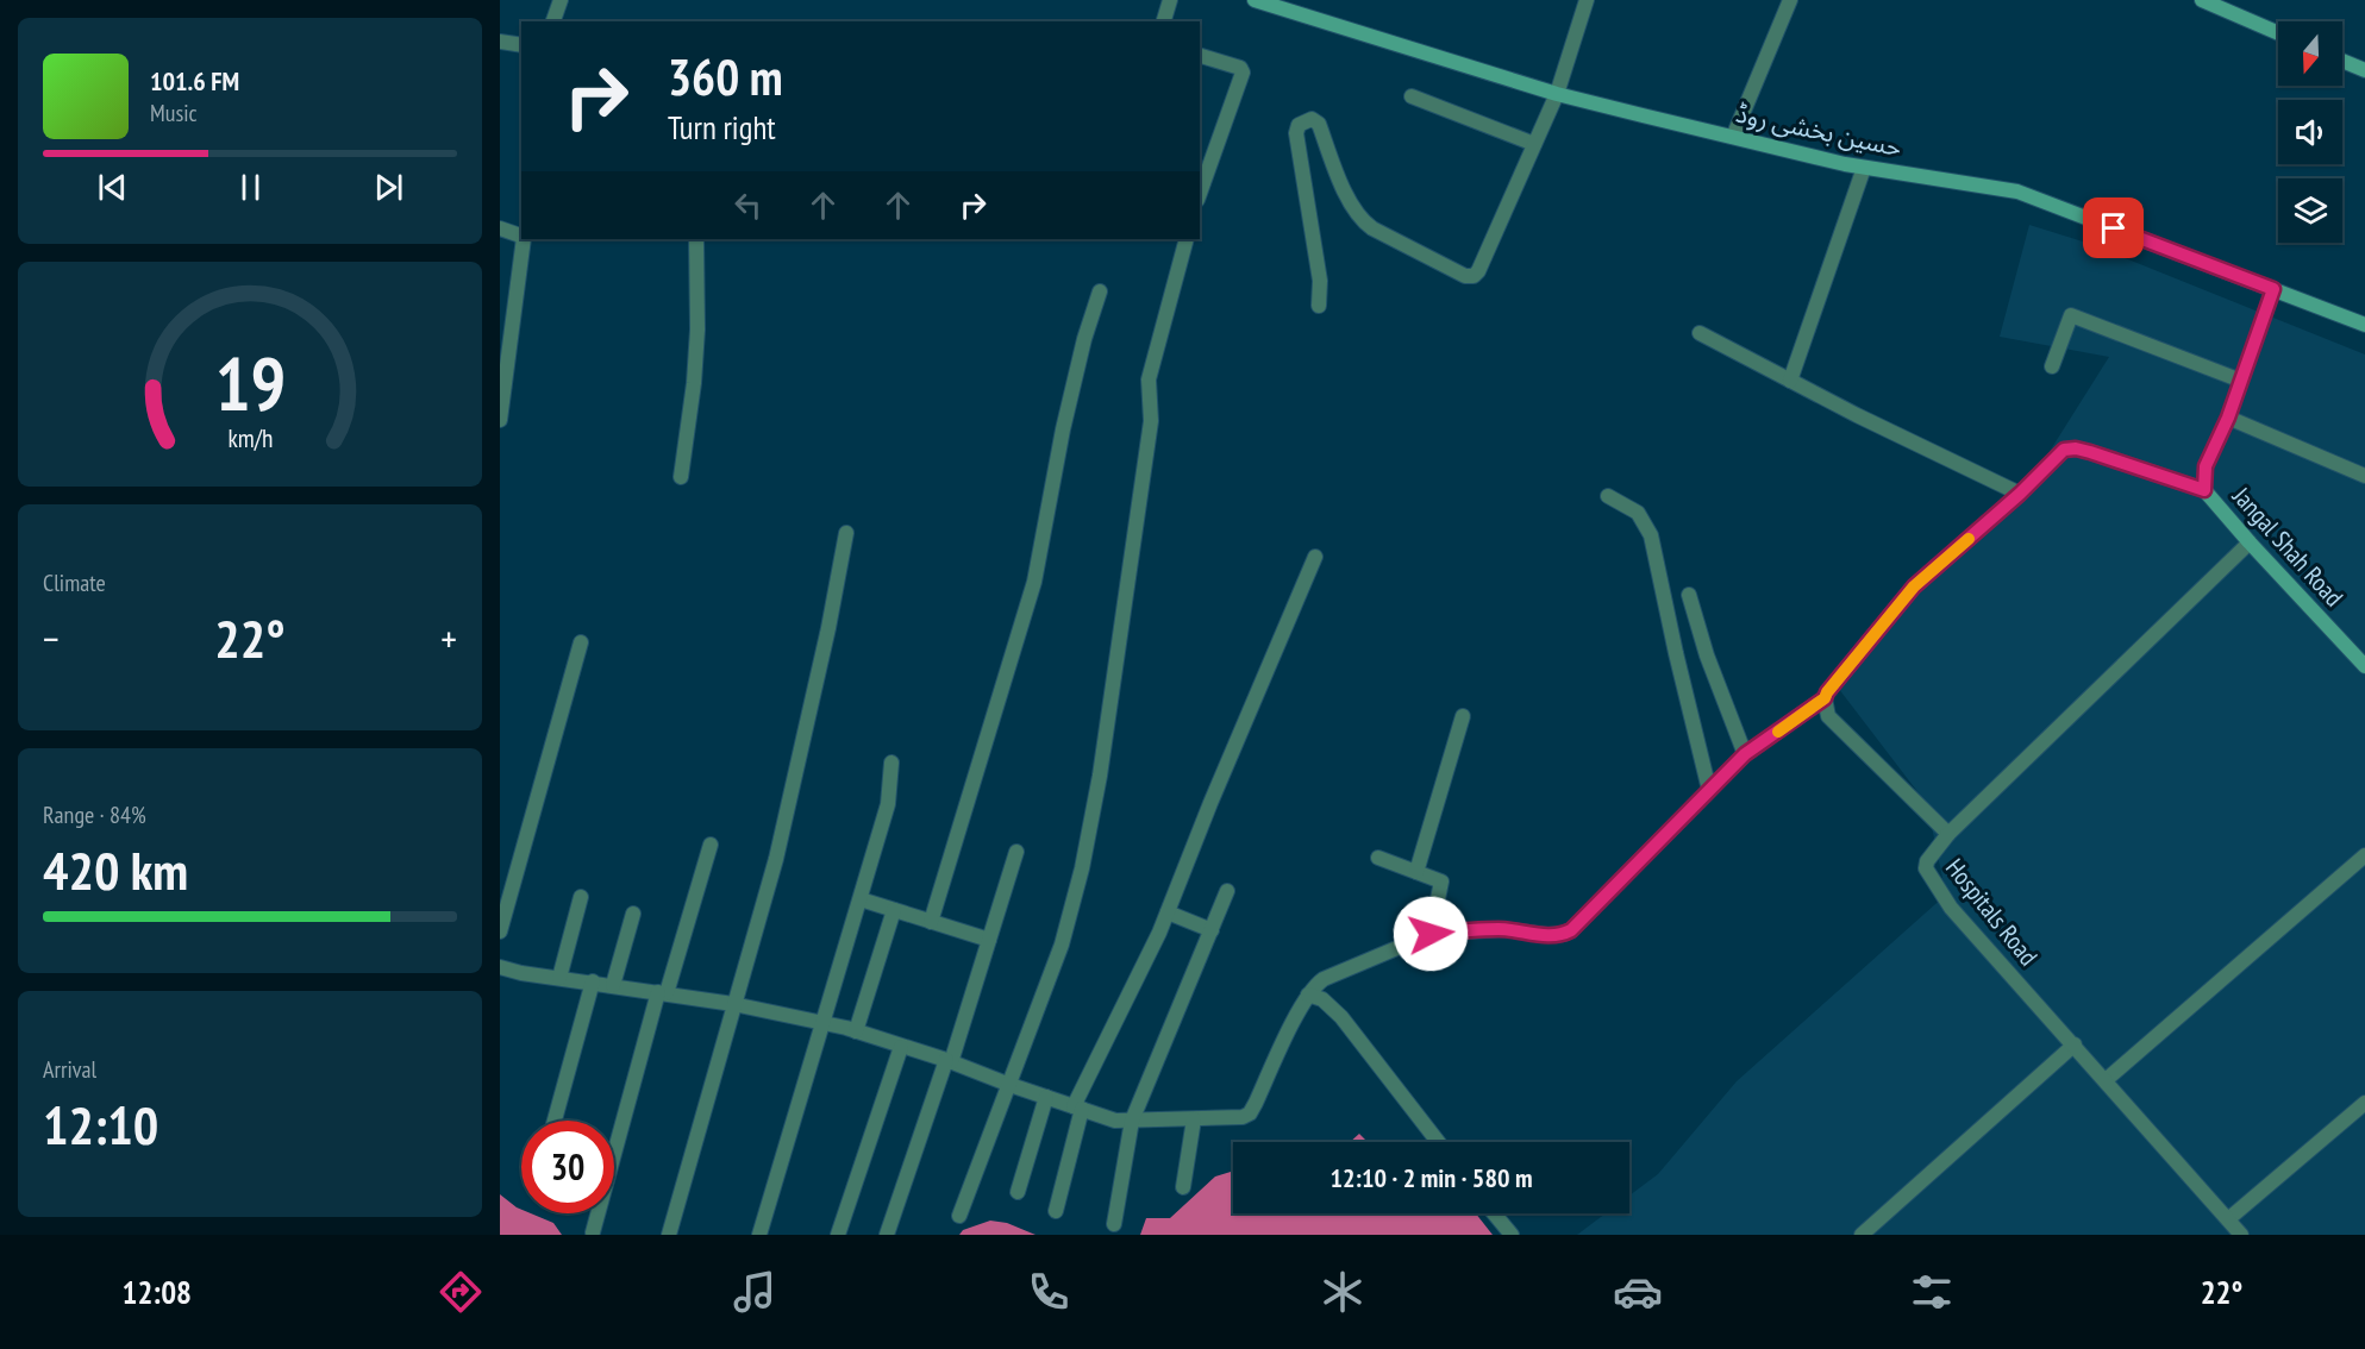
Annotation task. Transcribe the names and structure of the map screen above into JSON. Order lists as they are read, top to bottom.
{
  "streets": {
    "street": ["حسین بخشی روڈ", "Jangal Shah Road", "Hospitals Road"]
  },
  "crossings": [
    ["حسین بخشی روڈ", "Jangal Shah Road"],
    ["Jangal Shah Road", "Hospitals Road"]
  ],
  "north": "bottom",
  "page": {
    "turn": ["360 m", "Turn right"],
    "song": ["101.6 FM", "Music"],
    "tile": [
      "Climate",
      ["Range · 84%", "420 km"],
      ["Arrival", "12:10"]
    ],
    "heat": ["−", "22°", "+"],
    "limit": "30",
    "trip": "12:10 · 2 min · 580 m",
    "tabs": ["12:08", "22°"],
    "gauge": ["19", "km/h"]
  }
}
